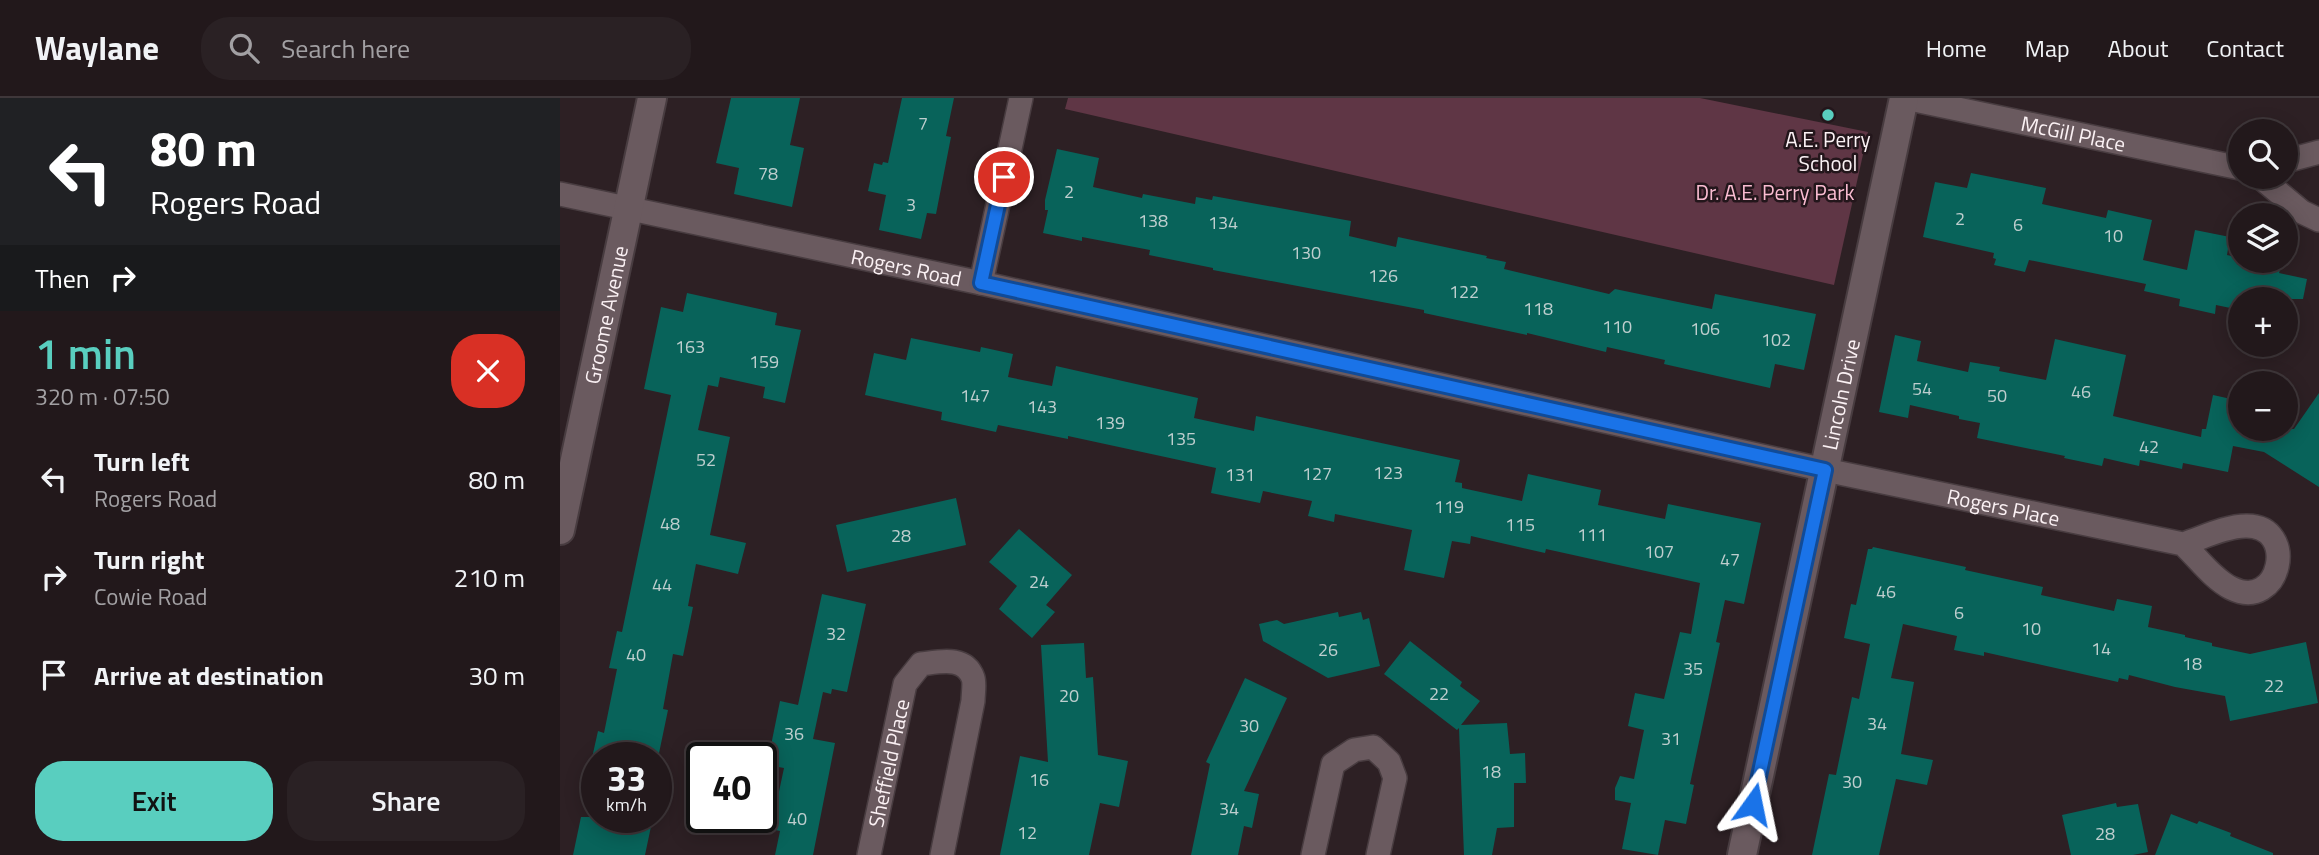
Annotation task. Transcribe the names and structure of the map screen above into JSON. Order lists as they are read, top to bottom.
{
  "streets": {
    "street": [
      "McGill Place",
      "Rogers Road",
      "Groome Avenue",
      "Lincoln Drive",
      "Rogers Place",
      "Sheffield Place"
    ]
  },
  "crossings": [
    ["McGill Place", "Lincoln Drive"],
    ["Rogers Road", "Groome Avenue"],
    ["Rogers Road", "Lincoln Drive"],
    ["Rogers Road", "Rogers Place"],
    ["Lincoln Drive", "Rogers Place"]
  ],
  "parks": ["Dr. A.E. Perry Park"],
  "places": ["A.E. Perry School"],
  "house_numbers": [
    "7",
    "78",
    "2",
    "3",
    "2",
    "138",
    "134",
    "6",
    "10",
    "130",
    "126",
    "122",
    "118",
    "110",
    "106",
    "102",
    "163",
    "159",
    "54",
    "46",
    "147",
    "50",
    "143",
    "139",
    "135",
    "42",
    "52",
    "123",
    "127",
    "131",
    "119",
    "48",
    "115",
    "111",
    "28",
    "107",
    "47",
    "24",
    "44",
    "46",
    "6",
    "10",
    "32",
    "14",
    "26",
    "40",
    "18",
    "35",
    "22",
    "22",
    "20",
    "34",
    "30",
    "36",
    "31",
    "18",
    "16",
    "30",
    "34",
    "40",
    "12",
    "28"
  ],
  "page": {
    "header": "Waylane",
    "search": "Search here",
    "nav": [
      "Home",
      "Map",
      "About",
      "Contact"
    ],
    "turn": ["80 m", "Rogers Road"],
    "map_buttons": ["+", "−"],
    "then": "Then",
    "heading": ["1 min", "320 m · 07:50"],
    "list": [
      {
        "name": "Turn left",
        "note": "Rogers Road",
        "value": "80 m"
      },
      {
        "name": "Turn right",
        "note": "Cowie Road",
        "value": "210 m"
      },
      {
        "name": "Arrive at destination",
        "value": "30 m"
      }
    ],
    "speed": "33 km/h",
    "limit": "40",
    "buttons": ["Exit", "Share"]
  }
}
